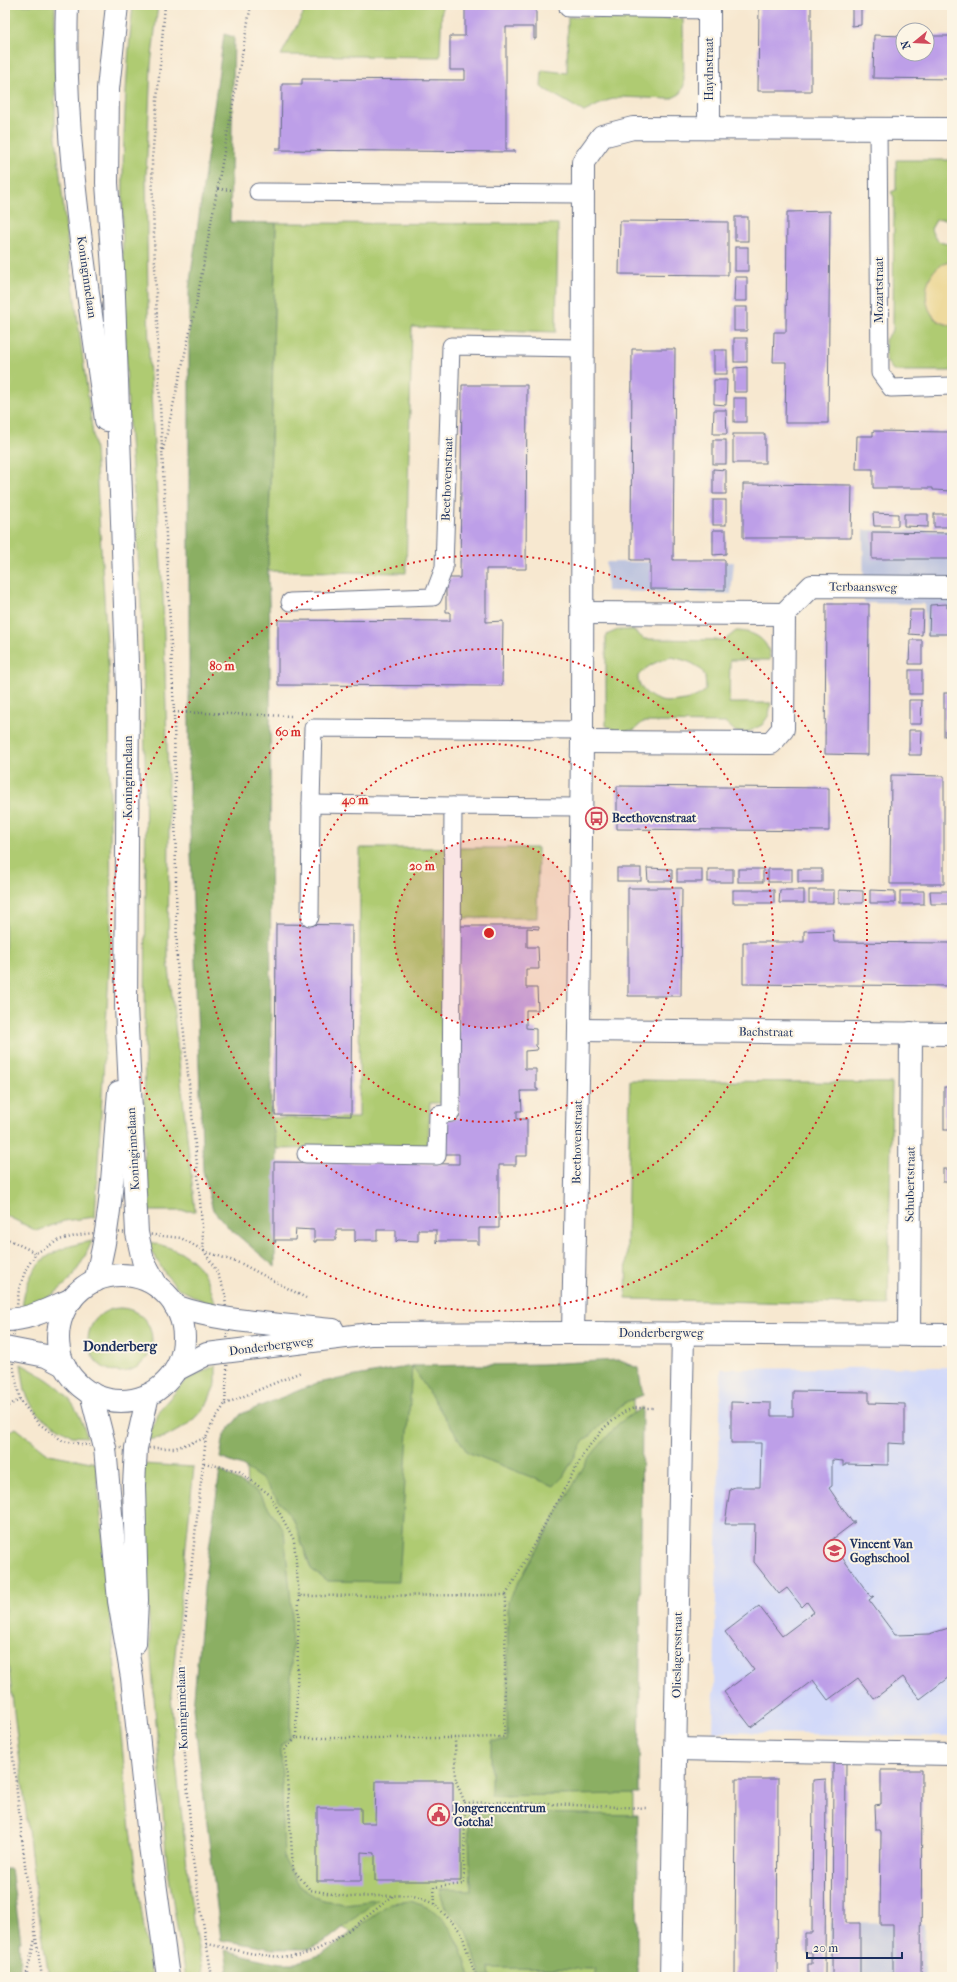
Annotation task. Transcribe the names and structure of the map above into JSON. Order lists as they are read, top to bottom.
{
  "streets": {
    "street": [
      "Haydnstraat",
      "Koninginnelaan",
      "Beethovenstraat",
      "Terbaansweg",
      "Bachstraat",
      "Schubertstraat",
      "Donderbergweg",
      "Olieslagersstraat"
    ],
    "lane": ["Mozartstraat"]
  },
  "crossings": [
    ["Haydnstraat", "Beethovenstraat"],
    ["Koninginnelaan", "Donderbergweg"],
    ["Beethovenstraat", "Bachstraat"],
    ["Beethovenstraat", "Donderbergweg"],
    ["Bachstraat", "Schubertstraat"],
    ["Schubertstraat", "Donderbergweg"],
    ["Donderbergweg", "Olieslagersstraat"]
  ],
  "districts": ["Donderberg"],
  "places": {
    "bus stop": ["Beethovenstraat"],
    "school or university": ["Vincent Van Goghschool"],
    "public building": ["Jongerencentrum Gotcha!"]
  },
  "scale_bar": "20 m",
  "north": "left",
  "rings": [
    "80 m",
    "60 m",
    "40 m",
    "20 m"
  ]
}
